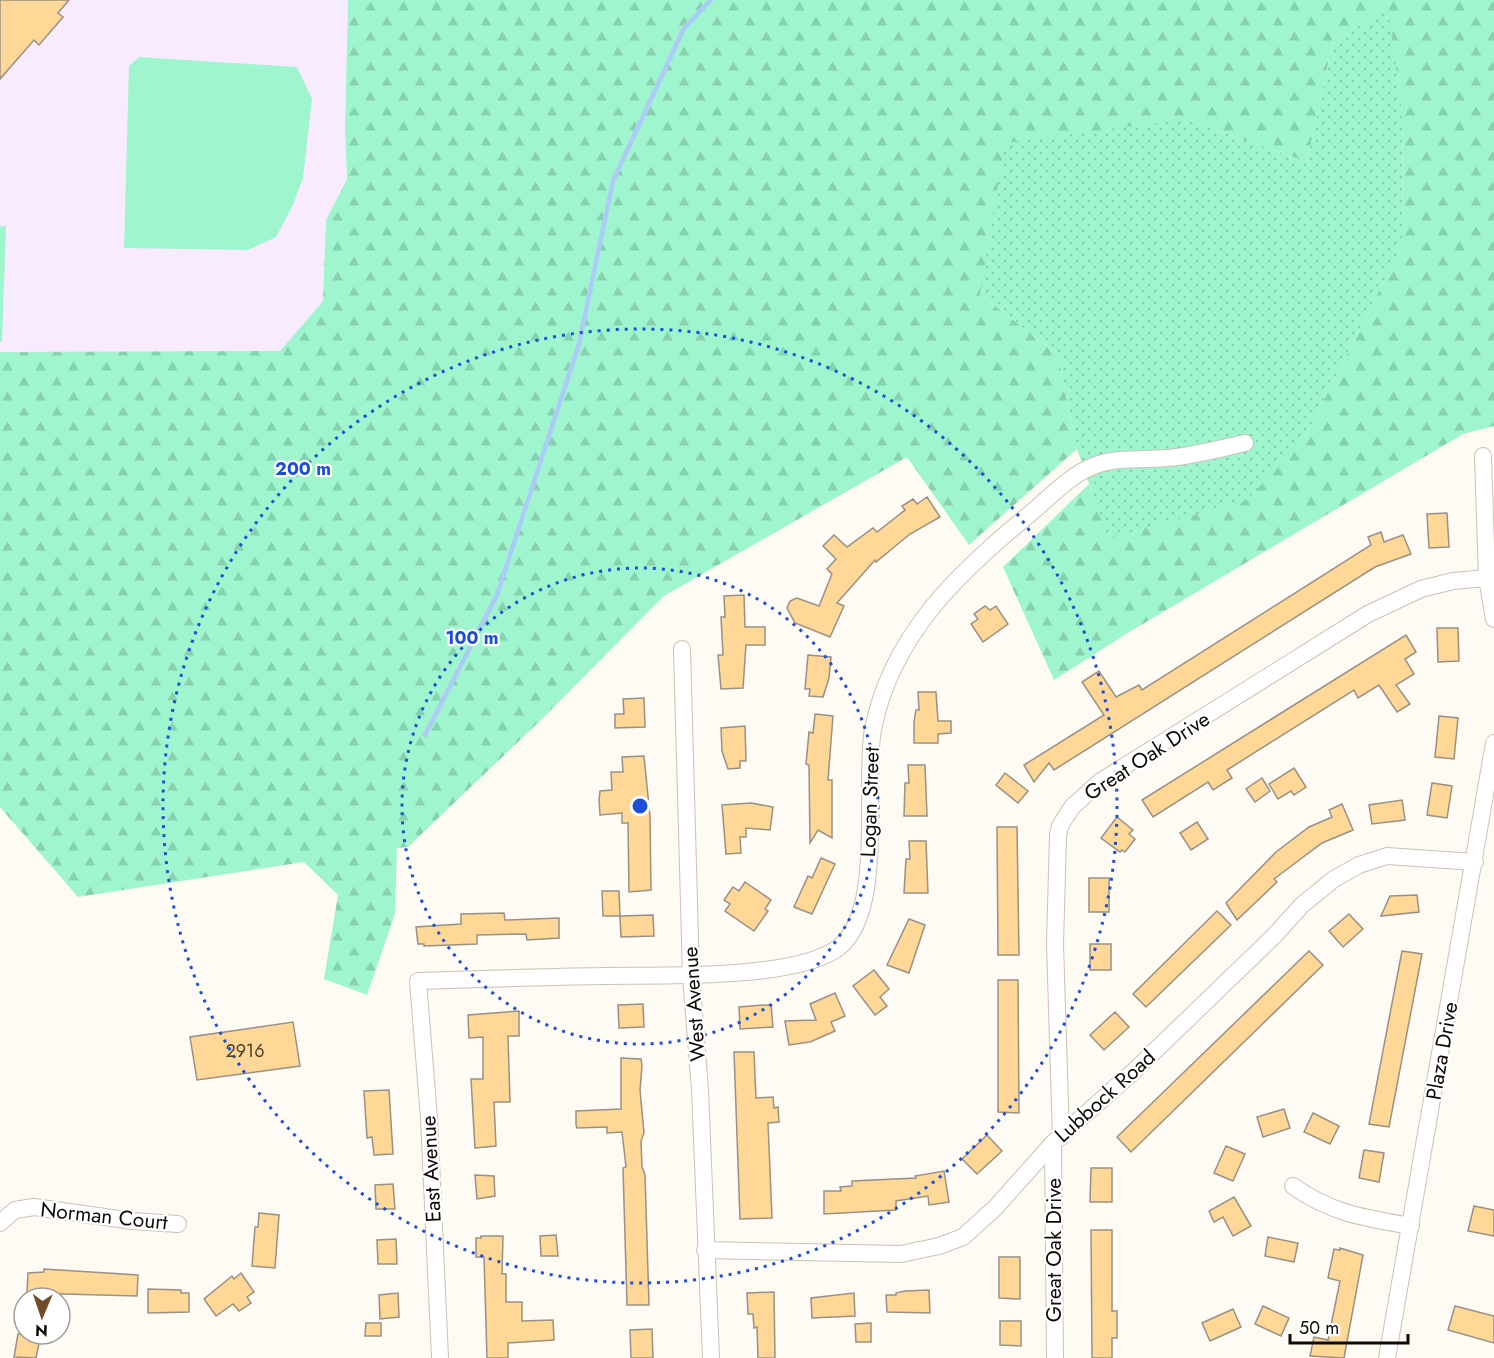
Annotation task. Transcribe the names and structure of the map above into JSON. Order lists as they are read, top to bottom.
{
  "streets": {
    "street": [
      "Great Oak Drive",
      "Logan Street",
      "West Avenue",
      "Plaza Drive",
      "Lubbock Road",
      "East Avenue",
      "Norman Court"
    ]
  },
  "crossings": [
    ["Great Oak Drive", "Lubbock Road"],
    ["Logan Street", "West Avenue"],
    ["Logan Street", "East Avenue"],
    ["West Avenue", "Lubbock Road"],
    ["Plaza Drive", "Lubbock Road"]
  ],
  "house_numbers": ["2916"],
  "scale_bar": "50 m",
  "north": "bottom",
  "rings": ["200 m", "100 m"]
}
